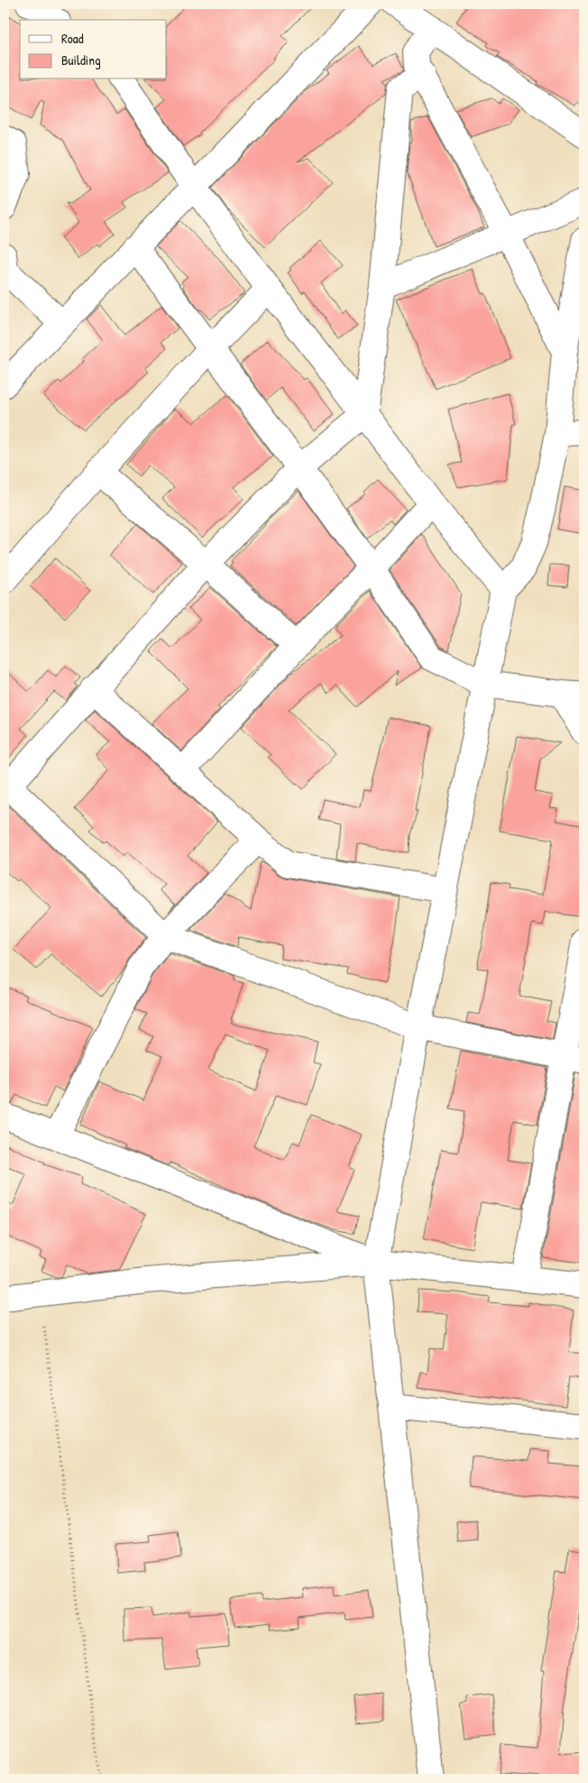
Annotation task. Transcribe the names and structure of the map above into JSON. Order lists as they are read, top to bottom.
{
  "legend": ["Road", "Building"]
}
